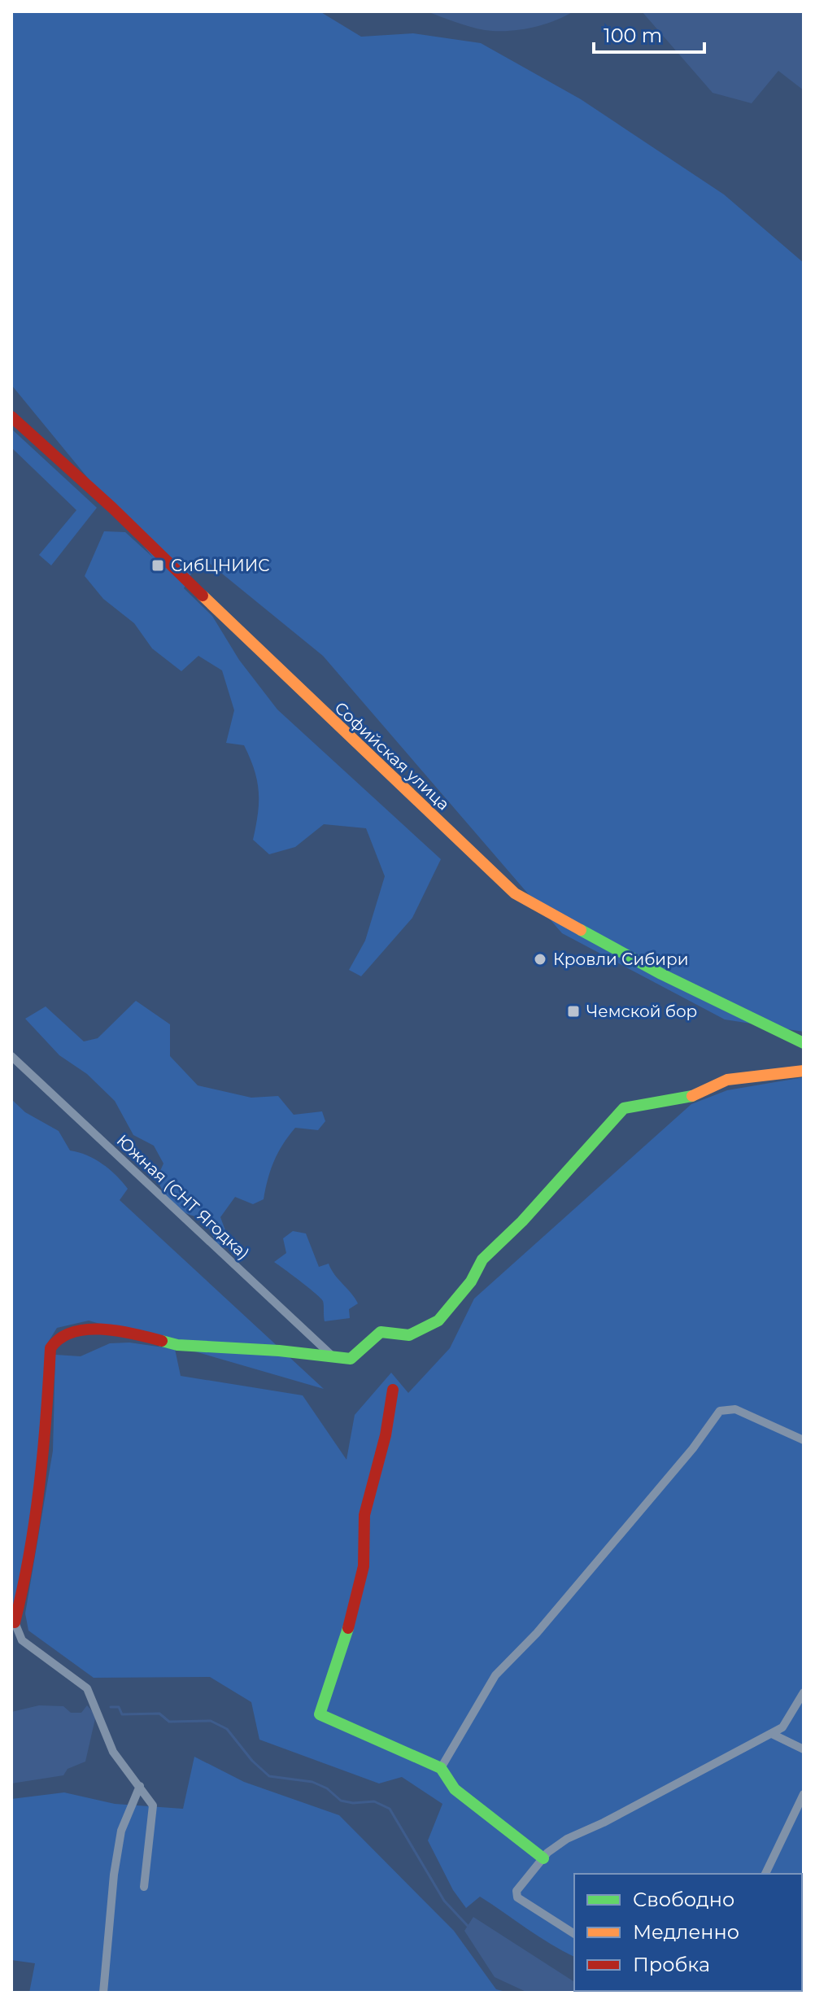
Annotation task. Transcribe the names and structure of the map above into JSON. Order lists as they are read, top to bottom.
{
  "streets": {
    "street": ["Софийская улица", "Южная (СНТ Ягодка)"]
  },
  "places": {
    "transit": ["СибЦНИИС", "Чемской бор"],
    "other": ["Кровли Сибири"]
  },
  "legend": ["Свободно", "Медленно", "Пробка"],
  "scale_bar": "100 m"
}
